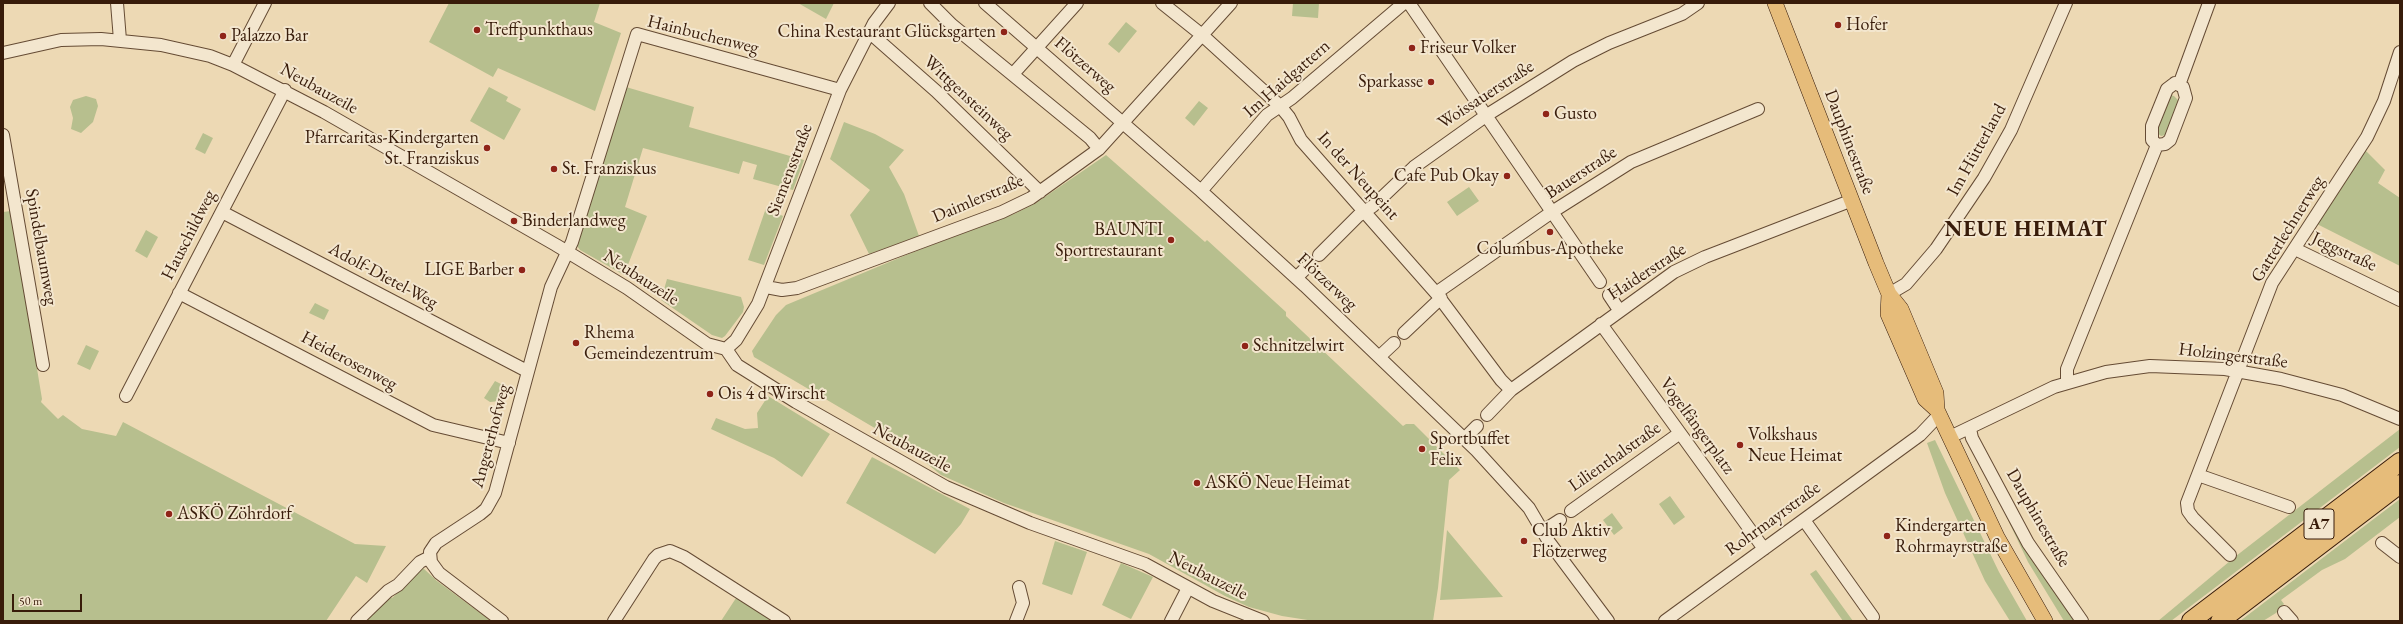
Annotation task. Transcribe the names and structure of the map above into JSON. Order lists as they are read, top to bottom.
{
  "streets": {
    "highway": ["A7"],
    "main road": ["Dauphinestraße"],
    "street": [
      "Hainbuchenweg",
      "Flötzerweg",
      "Im Haidgattern",
      "Neubauzeile",
      "Woissauerstraße",
      "Wittgensteinweg",
      "Im Hütterland",
      "Siemensstraße",
      "Bauerstraße",
      "In der Neupeint",
      "Daimlerstraße",
      "Gatterlechnerweg",
      "Hauschildweg",
      "Spindelbaumweg",
      "Jeggstraße",
      "Haiderstraße",
      "Adolf-Dietel-Weg",
      "Holzingerstraße",
      "Heiderosenweg",
      "Vogelfängerplatz",
      "Angererhofweg",
      "Lilienthalstraße",
      "Rohrmayrstraße"
    ]
  },
  "crossings": [
    ["Hainbuchenweg", "Neubauzeile"],
    ["Hainbuchenweg", "Siemensstraße"],
    ["Hainbuchenweg", "Angererhofweg"],
    ["Flötzerweg", "Im Haidgattern"],
    ["Flötzerweg", "Daimlerstraße"],
    ["Im Haidgattern", "In der Neupeint"],
    ["Neubauzeile", "Siemensstraße"],
    ["Neubauzeile", "Hauschildweg"],
    ["Neubauzeile", "Angererhofweg"],
    ["Woissauerstraße", "In der Neupeint"],
    ["Wittgensteinweg", "Siemensstraße"],
    ["Wittgensteinweg", "Daimlerstraße"],
    ["Dauphinestraße", "Im Hütterland"],
    ["Dauphinestraße", "Haiderstraße"],
    ["Dauphinestraße", "Holzingerstraße"],
    ["Dauphinestraße", "Rohrmayrstraße"],
    ["Siemensstraße", "Daimlerstraße"],
    ["Bauerstraße", "In der Neupeint"],
    ["In der Neupeint", "Daimlerstraße"],
    ["In der Neupeint", "Haiderstraße"],
    ["Gatterlechnerweg", "Jeggstraße"],
    ["Gatterlechnerweg", "Holzingerstraße"],
    ["Hauschildweg", "Adolf-Dietel-Weg"],
    ["Hauschildweg", "Heiderosenweg"],
    ["Haiderstraße", "Vogelfängerplatz"],
    ["Adolf-Dietel-Weg", "Angererhofweg"],
    ["Heiderosenweg", "Angererhofweg"],
    ["Vogelfängerplatz", "Lilienthalstraße"],
    ["Vogelfängerplatz", "Rohrmayrstraße"]
  ],
  "districts": ["NEUE HEIMAT"],
  "places": [
    "Hofer",
    "Treffpunkthaus",
    "China Restaurant Glücksgarten",
    "Palazzo Bar",
    "Friseur Volker",
    "Sparkasse",
    "Gusto",
    "Pfarrcaritas-Kindergarten St. Franziskus",
    "St. Franziskus",
    "Cafe Pub Okay",
    "Binderlandweg",
    "Columbus-Apotheke",
    "BAUNTI Sportrestaurant",
    "LIGE Barber",
    "Rhema Gemeindezentrum",
    "Schnitzelwirt",
    "Ois 4 d'Wirscht",
    "Volkshaus Neue Heimat",
    "Sportbuffet Felix",
    "ASKÖ Neue Heimat",
    "ASKÖ Zöhrdorf",
    "Kindergarten Rohrmayrstraße",
    "Club Aktiv Flötzerweg"
  ],
  "scale_bar": "50 m"
}
